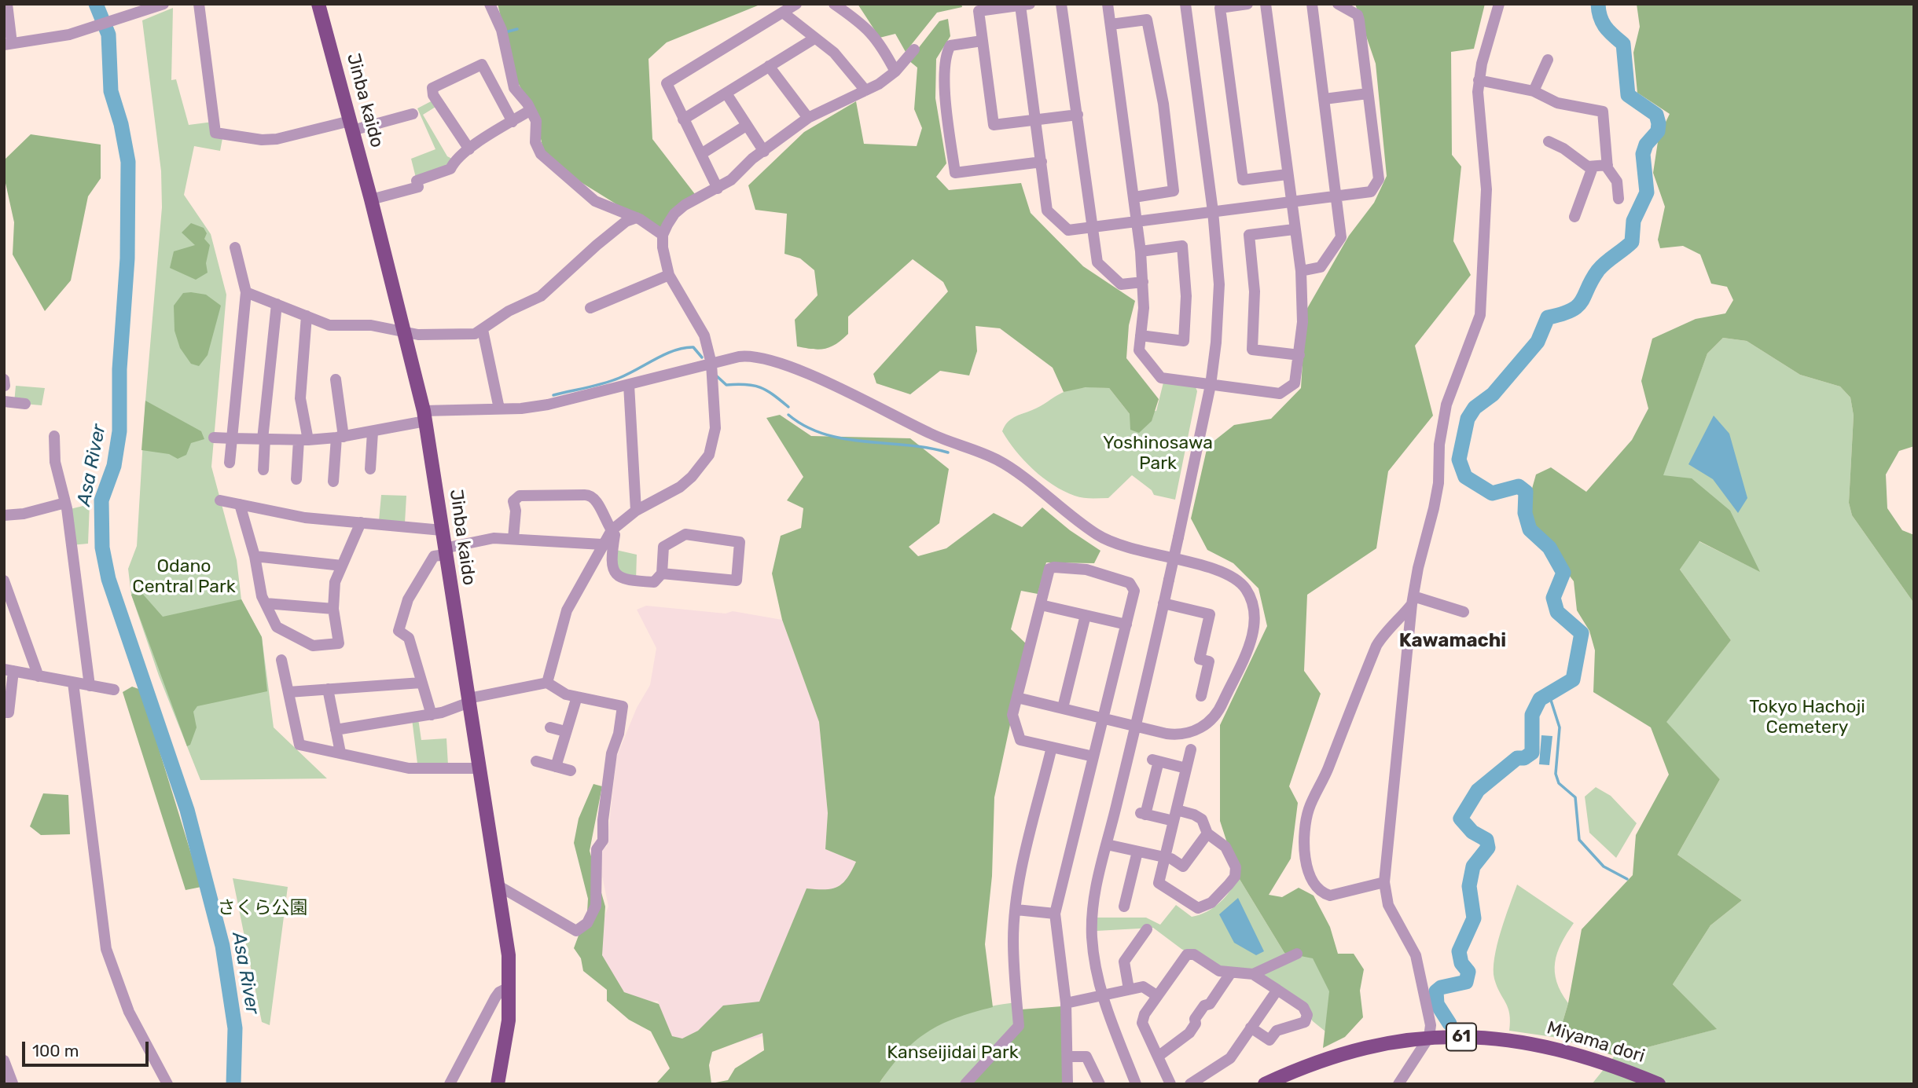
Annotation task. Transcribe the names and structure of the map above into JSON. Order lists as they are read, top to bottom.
{
  "streets": {
    "main road": ["Jinba kaido", "61", "Miyama dori"]
  },
  "districts": ["Kawamachi"],
  "water": ["Asa River"],
  "parks": [
    "Yoshinosawa Park",
    "Odano Central Park",
    "Tokyo Hachoji Cemetery",
    "さくら公園",
    "Kanseijidai Park"
  ],
  "scale_bar": "100 m"
}
